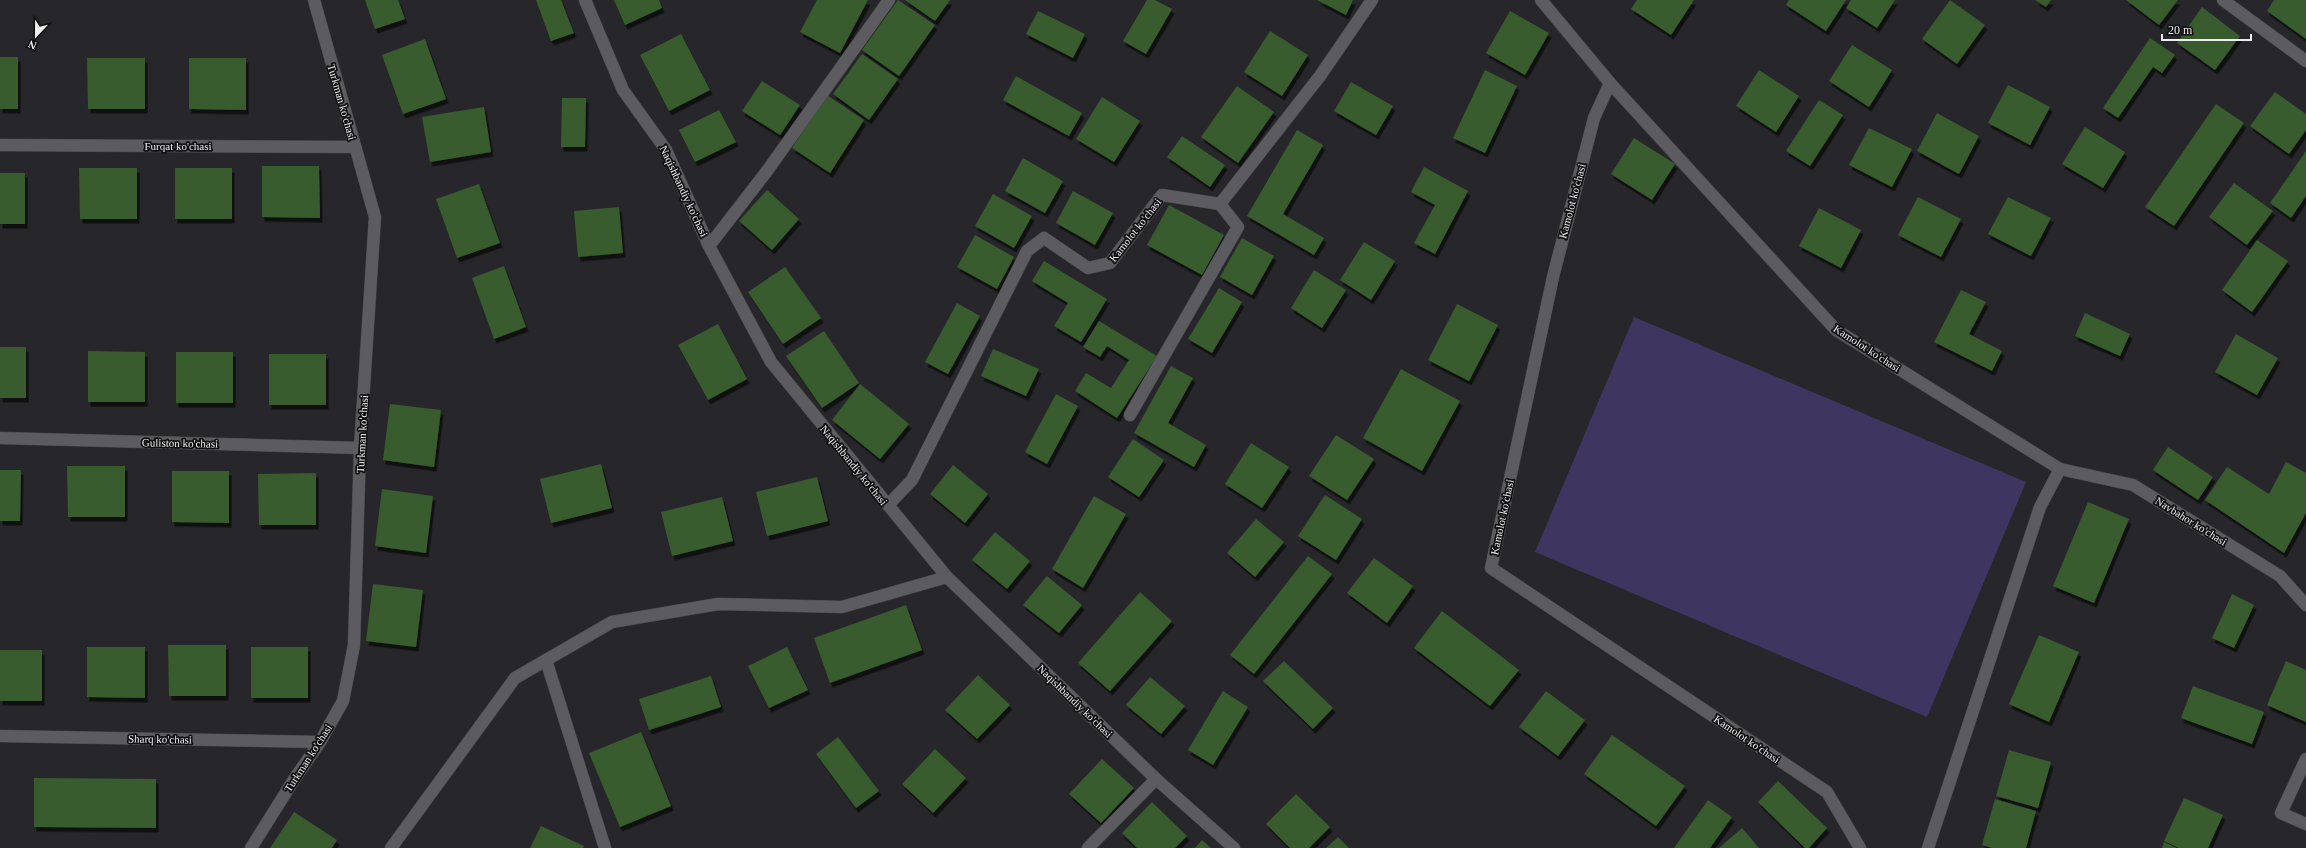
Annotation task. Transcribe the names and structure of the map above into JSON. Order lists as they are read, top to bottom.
{
  "streets": {
    "street": [
      "Turkman ko'chasi",
      "Furqat ko'chasi",
      "Naqishbandiy ko'chasi",
      "Kamolot ko'chasi",
      "Guliston ko'chasi",
      "Navbahor ko'chasi",
      "Sharq ko'chasi"
    ]
  },
  "crossings": [
    ["Turkman ko'chasi", "Furqat ko'chasi"],
    ["Turkman ko'chasi", "Guliston ko'chasi"],
    ["Turkman ko'chasi", "Sharq ko'chasi"],
    ["Naqishbandiy ko'chasi", "Kamolot ko'chasi"],
    ["Kamolot ko'chasi", "Navbahor ko'chasi"]
  ],
  "scale_bar": "20 m",
  "north": "bottom"
}
